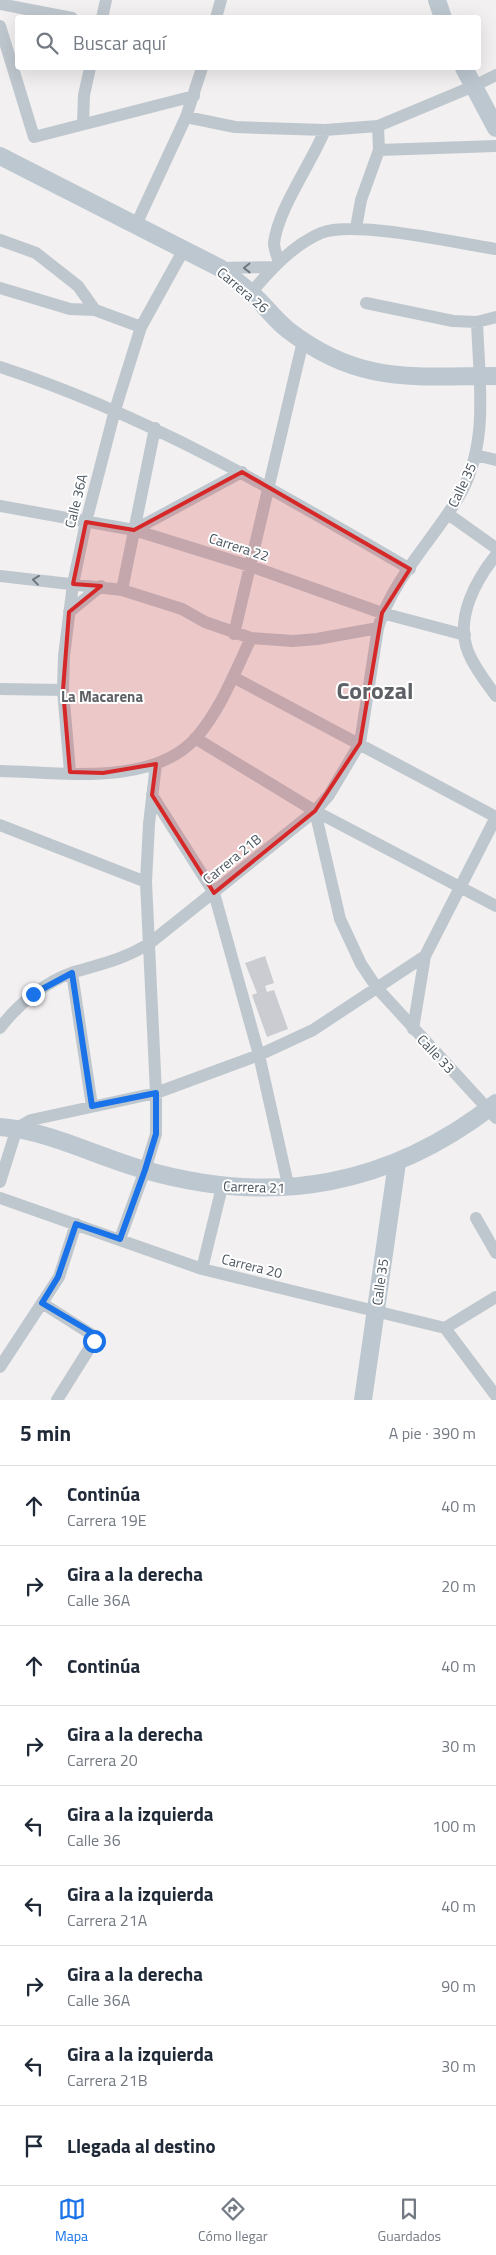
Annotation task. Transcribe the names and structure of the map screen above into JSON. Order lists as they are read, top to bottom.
{
  "streets": {
    "street": [
      "Carrera 26",
      "Calle 35",
      "Calle 36A",
      "Carrera 22",
      "Carrera 21B",
      "Calle 33",
      "Carrera 21",
      "Carrera 20"
    ]
  },
  "crossings": [
    ["Carrera 26", "Calle 35"],
    ["Carrera 26", "Calle 36A"],
    ["Calle 35", "Carrera 22"],
    ["Calle 35", "Carrera 21B"],
    ["Calle 35", "Carrera 21"],
    ["Calle 35", "Carrera 20"],
    ["Calle 36A", "Carrera 22"],
    ["Carrera 21B", "Calle 33"],
    ["Calle 33", "Carrera 21"]
  ],
  "districts": ["Corozal", "La Macarena"],
  "page": {
    "search": "Buscar aquí",
    "heading": ["5 min", "A pie · 390 m"],
    "list": [
      ["Continúa", "Carrera 19E", "40 m"],
      ["Gira a la derecha", "Calle 36A", "20 m"],
      ["Continúa", "40 m"],
      ["Gira a la derecha", "Carrera 20", "30 m"],
      ["Gira a la izquierda", "Calle 36", "100 m"],
      ["Gira a la izquierda", "Carrera 21A", "40 m"],
      ["Gira a la derecha", "Calle 36A", "90 m"],
      ["Gira a la izquierda", "Carrera 21B", "30 m"],
      "Llegada al destino"
    ],
    "nav": ["Mapa", "Cómo llegar", "Guardados"]
  }
}
